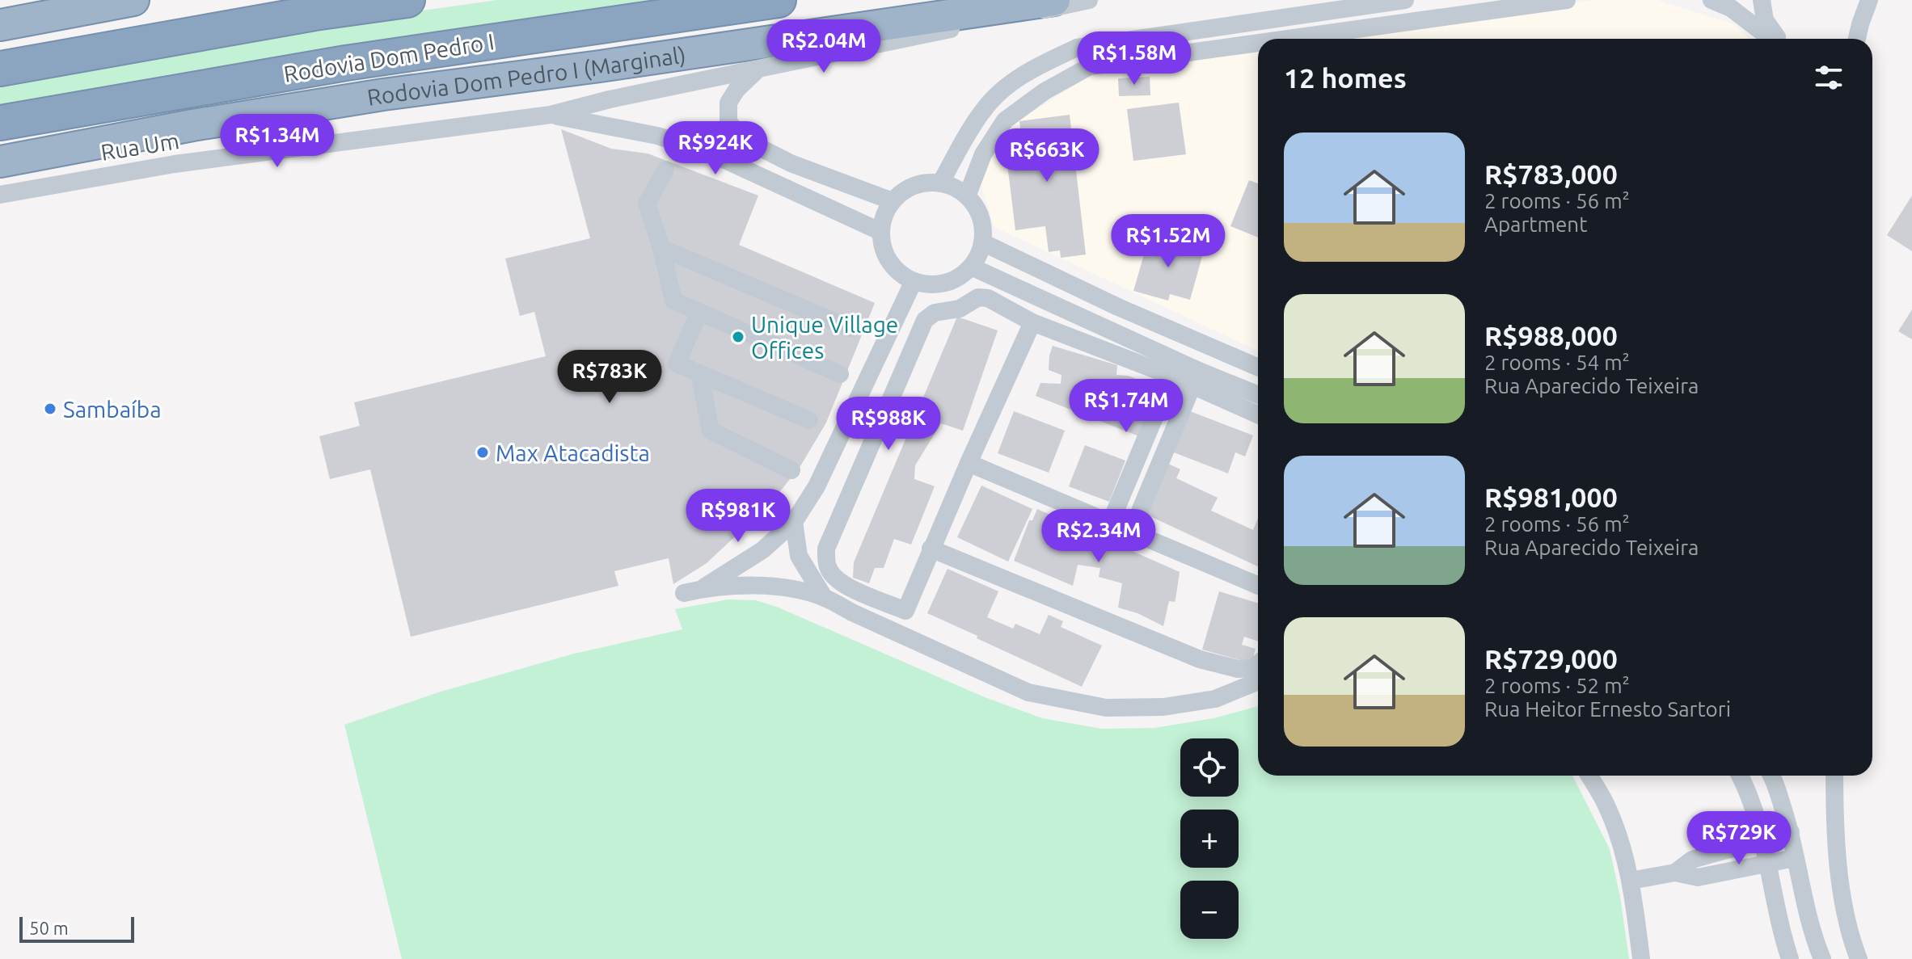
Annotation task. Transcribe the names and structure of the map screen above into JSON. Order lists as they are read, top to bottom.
{
  "streets": {
    "highway": ["Rodovia Dom Pedro I", "Rodovia Dom Pedro I (Marginal)"],
    "street": ["Rua Um"]
  },
  "places": ["Unique Village Offices", "Sambaíba", "Max Atacadista"],
  "scale_bar": "50 m",
  "page": {
    "price": [
      "R$2.04M",
      "R$1.58M",
      "R$1.34M",
      "R$924K",
      "R$663K",
      "R$1.52M",
      "R$783K",
      "R$1.74M",
      "R$988K",
      "R$981K",
      "R$2.34M",
      "R$729K"
    ],
    "heading": "12 homes",
    "list": [
      {
        "name": "R$783,000",
        "note": "2 rooms · 56 m² · Apartment"
      },
      {
        "name": "R$988,000",
        "note": "2 rooms · 54 m² · Rua Aparecido Teixeira"
      },
      {
        "name": "R$981,000",
        "note": "2 rooms · 56 m² · Rua Aparecido Teixeira"
      },
      {
        "name": "R$729,000",
        "note": "2 rooms · 52 m² · Rua Heitor Ernesto Sartori"
      }
    ],
    "map_buttons": ["+", "−"],
    "scale": "50 m"
  }
}
